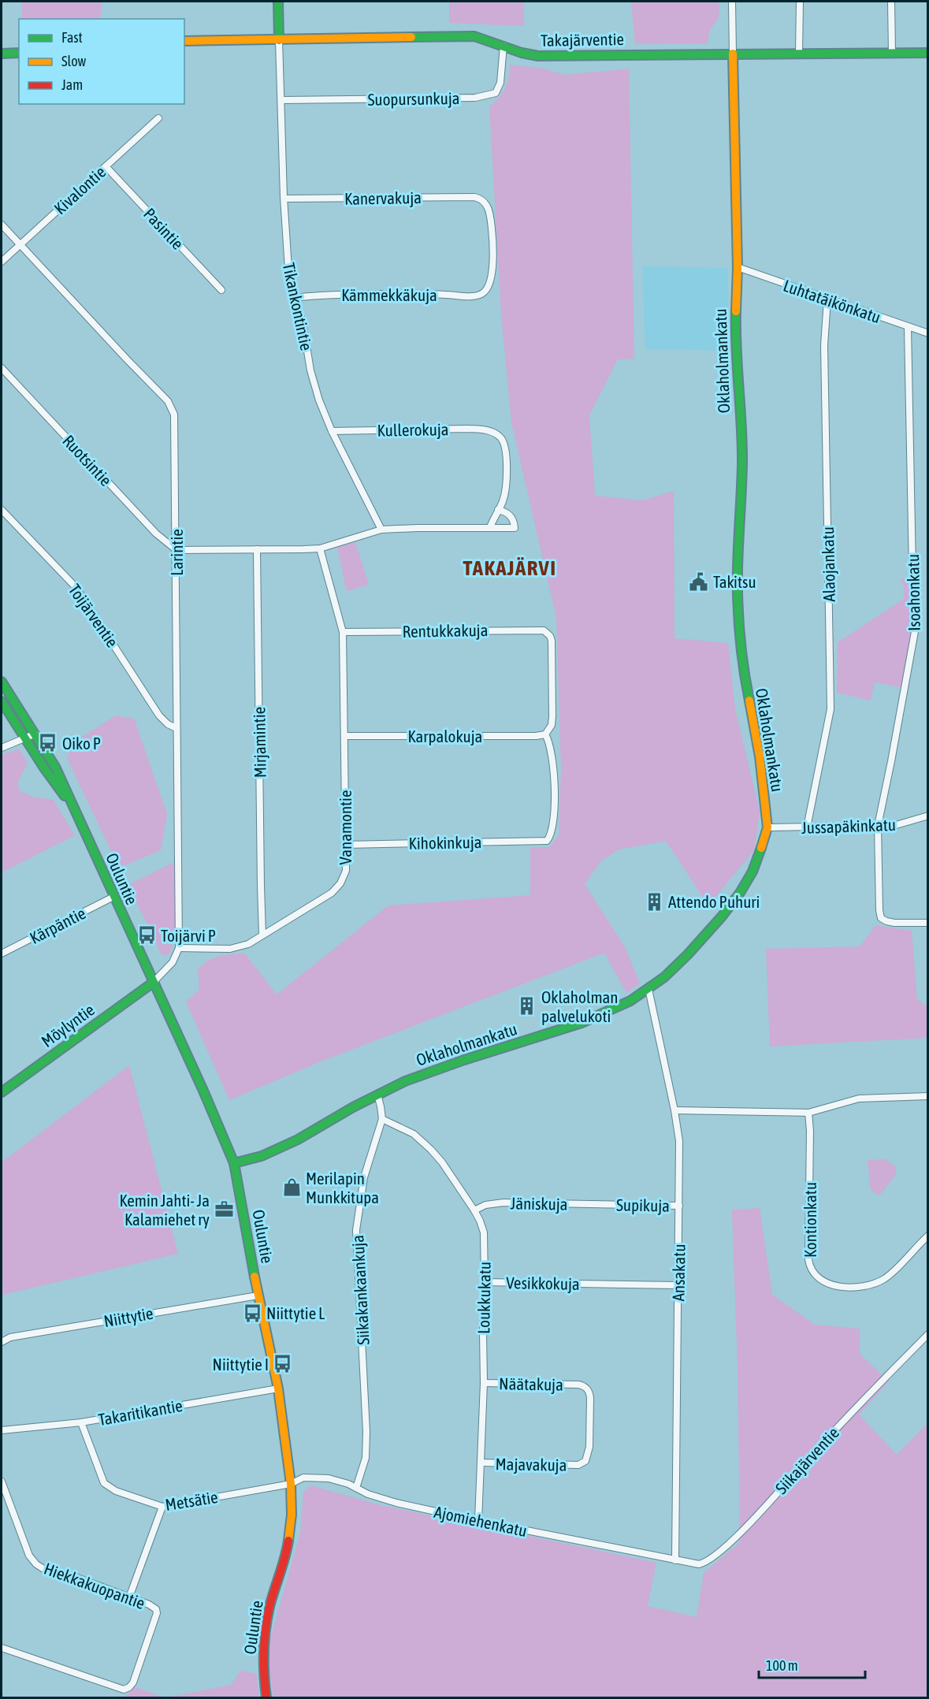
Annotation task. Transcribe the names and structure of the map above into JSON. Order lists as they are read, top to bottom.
{
  "streets": {
    "street": [
      "Takajärventie",
      "Suopursunkuja",
      "Kivalontie",
      "Kanervakuja",
      "Pasintie",
      "Kämmekkäkuja",
      "Luhtatäikönkatu",
      "Tikankontintie",
      "Oklaholmankatu",
      "Kullerokuja",
      "Ruotsintie",
      "Larintie",
      "Alaojankatu",
      "Isoahonkatu",
      "Toijärventie",
      "Rentukkakuja",
      "Karpalokuja",
      "Mirjamintie",
      "Jussapäkinkatu",
      "Vanamontie",
      "Kihokinkuja",
      "Ouluntie",
      "Kärpäntie",
      "Möylyntie",
      "Jäniskuja",
      "Supikuja",
      "Kontionkatu",
      "Ansakatu",
      "Vesikkokuja",
      "Siikakankaankuja",
      "Loukkukatu",
      "Niittytie",
      "Näätakuja",
      "Takaritikantie",
      "Siikajärventie",
      "Majavakuja",
      "Metsätie",
      "Ajomiehenkatu",
      "Hiekkakuopantie"
    ]
  },
  "crossings": [
    ["Takajärventie", "Suopursunkuja"],
    ["Takajärventie", "Tikankontintie"],
    ["Takajärventie", "Oklaholmankatu"],
    ["Suopursunkuja", "Tikankontintie"],
    ["Kivalontie", "Pasintie"],
    ["Kivalontie", "Larintie"],
    ["Kanervakuja", "Kämmekkäkuja"],
    ["Kanervakuja", "Tikankontintie"],
    ["Kämmekkäkuja", "Tikankontintie"],
    ["Luhtatäikönkatu", "Oklaholmankatu"],
    ["Luhtatäikönkatu", "Alaojankatu"],
    ["Luhtatäikönkatu", "Isoahonkatu"],
    ["Tikankontintie", "Kullerokuja"],
    ["Oklaholmankatu", "Jussapäkinkatu"],
    ["Oklaholmankatu", "Ouluntie"],
    ["Oklaholmankatu", "Ansakatu"],
    ["Oklaholmankatu", "Siikakankaankuja"],
    ["Ruotsintie", "Larintie"],
    ["Larintie", "Toijärventie"],
    ["Larintie", "Vanamontie"],
    ["Alaojankatu", "Jussapäkinkatu"],
    ["Isoahonkatu", "Jussapäkinkatu"],
    ["Rentukkakuja", "Karpalokuja"],
    ["Rentukkakuja", "Vanamontie"],
    ["Rentukkakuja", "Kihokinkuja"],
    ["Karpalokuja", "Vanamontie"],
    ["Karpalokuja", "Kihokinkuja"],
    ["Mirjamintie", "Vanamontie"],
    ["Vanamontie", "Kihokinkuja"],
    ["Ouluntie", "Kärpäntie"],
    ["Ouluntie", "Möylyntie"],
    ["Ouluntie", "Niittytie"],
    ["Ouluntie", "Takaritikantie"],
    ["Ouluntie", "Metsätie"],
    ["Ouluntie", "Ajomiehenkatu"],
    ["Jäniskuja", "Supikuja"],
    ["Jäniskuja", "Loukkukatu"],
    ["Supikuja", "Ansakatu"],
    ["Ansakatu", "Vesikkokuja"],
    ["Ansakatu", "Siikajärventie"],
    ["Ansakatu", "Ajomiehenkatu"],
    ["Vesikkokuja", "Loukkukatu"],
    ["Siikakankaankuja", "Loukkukatu"],
    ["Siikakankaankuja", "Ajomiehenkatu"],
    ["Loukkukatu", "Näätakuja"],
    ["Loukkukatu", "Majavakuja"],
    ["Loukkukatu", "Ajomiehenkatu"],
    ["Näätakuja", "Majavakuja"],
    ["Takaritikantie", "Metsätie"],
    ["Siikajärventie", "Ajomiehenkatu"],
    ["Metsätie", "Ajomiehenkatu"]
  ],
  "districts": ["TAKAJÄRVI"],
  "places": {
    "public building": ["Takitsu"],
    "bus stop": [
      "Oiko P",
      "Toijärvi P",
      "Niittytie L",
      "Niittytie I"
    ],
    "building": ["Attendo Puhuri", "Oklaholman palvelukoti"],
    "shop": ["Merilapin Munkkitupa"],
    "office": ["Kemin Jahti- Ja Kalamiehet ry"]
  },
  "legend": ["Fast", "Slow", "Jam"],
  "scale_bar": "100 m"
}
